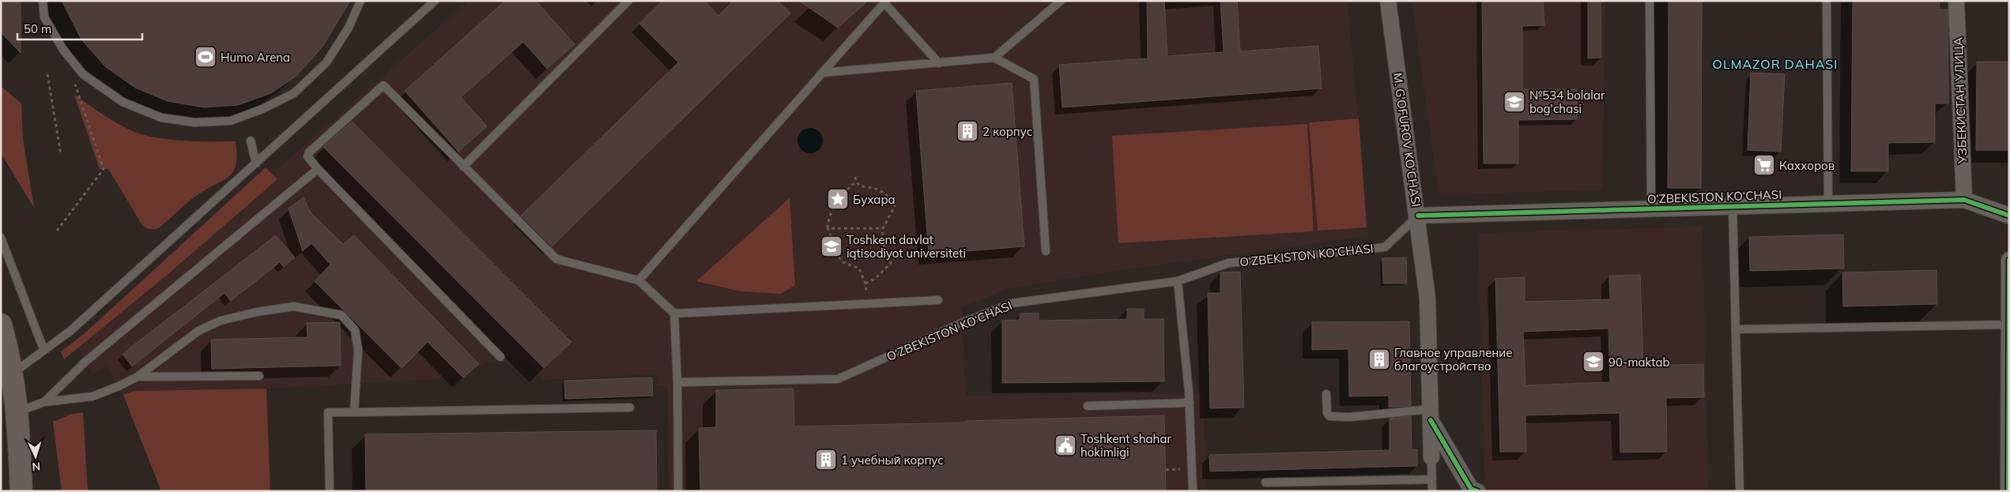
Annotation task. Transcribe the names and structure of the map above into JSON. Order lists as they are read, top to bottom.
{
  "streets": {
    "street": ["УЗБЕКИСТАН УЛИЦА", "M. G'OFUROV KO'CHASI", "O‘ZBEKISTON KO‘CHASI"]
  },
  "crossings": [
    ["УЗБЕКИСТАН УЛИЦА", "O‘ZBEKISTON KO‘CHASI"],
    ["M. G'OFUROV KO'CHASI", "O‘ZBEKISTON KO‘CHASI"]
  ],
  "districts": ["OLMAZOR DAHASI"],
  "places": {
    "sports": ["Humo Arena"],
    "school or university": ["№534 bolalar bog'chasi", "Toshkent davlat iqtisodiyot universiteti", "90-maktab"],
    "building": ["2 корпус", "Главное управление благоустройство", "1 учебный корпус"],
    "supermarket": ["Каххоров"],
    "place": ["Бухара"],
    "public building": ["Toshkent shahar hokimligi"]
  },
  "scale_bar": "50 m",
  "north": "bottom"
}
